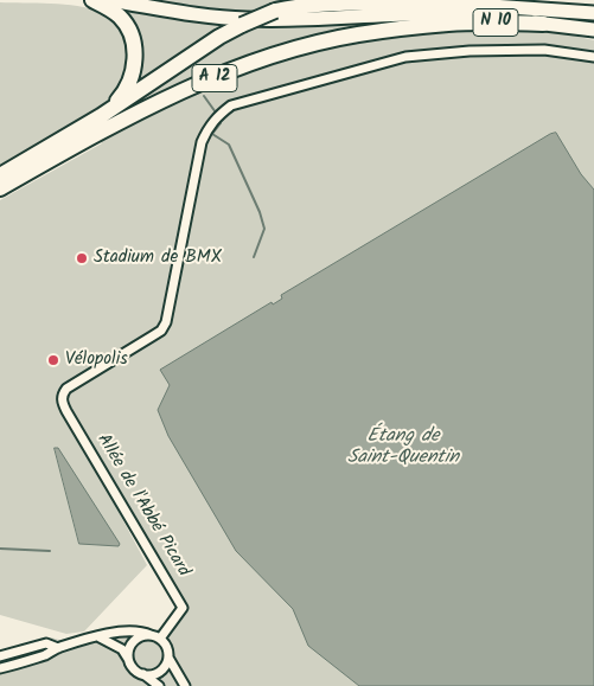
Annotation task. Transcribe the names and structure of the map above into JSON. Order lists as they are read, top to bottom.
{
  "streets": {
    "highway": ["N 10", "A 12"],
    "street": ["Allée de l'Abbé Picard"]
  },
  "crossings": [
    ["N 10", "A 12"]
  ],
  "water": ["Étang de Saint-Quentin"],
  "places": ["Stadium de BMX", "Vélopolis"]
}
